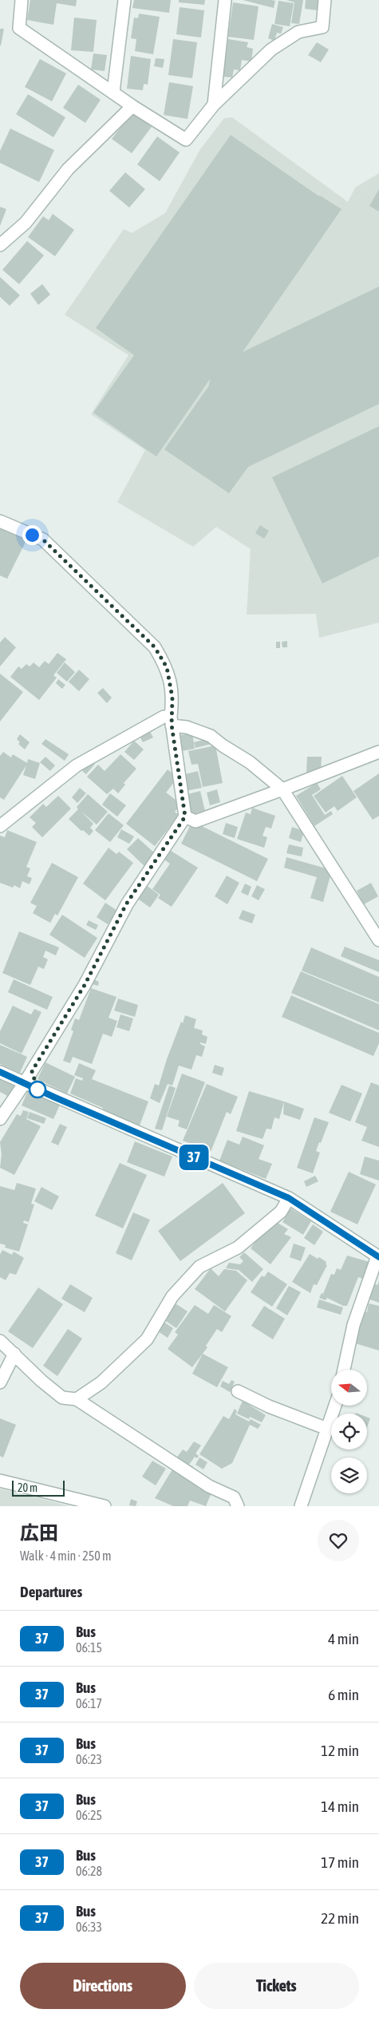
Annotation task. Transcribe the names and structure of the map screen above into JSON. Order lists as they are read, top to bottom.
{
  "lines": ["bus line 37"],
  "scale_bar": "20 m",
  "north": "left",
  "page": {
    "on_map": "37",
    "scale": "20 m",
    "heading": [
      ["広田", "Walk · 4 min · 250 m"],
      "Departures"
    ],
    "list": [
      {
        "mark": "37",
        "name": "Bus",
        "note": "06:15",
        "value": "4 min"
      },
      {
        "mark": "37",
        "name": "Bus",
        "note": "06:17",
        "value": "6 min"
      },
      {
        "mark": "37",
        "name": "Bus",
        "note": "06:23",
        "value": "12 min"
      },
      {
        "mark": "37",
        "name": "Bus",
        "note": "06:25",
        "value": "14 min"
      },
      {
        "mark": "37",
        "name": "Bus",
        "note": "06:28",
        "value": "17 min"
      },
      {
        "mark": "37",
        "name": "Bus",
        "note": "06:33",
        "value": "22 min"
      }
    ],
    "buttons": ["Directions", "Tickets"]
  }
}
